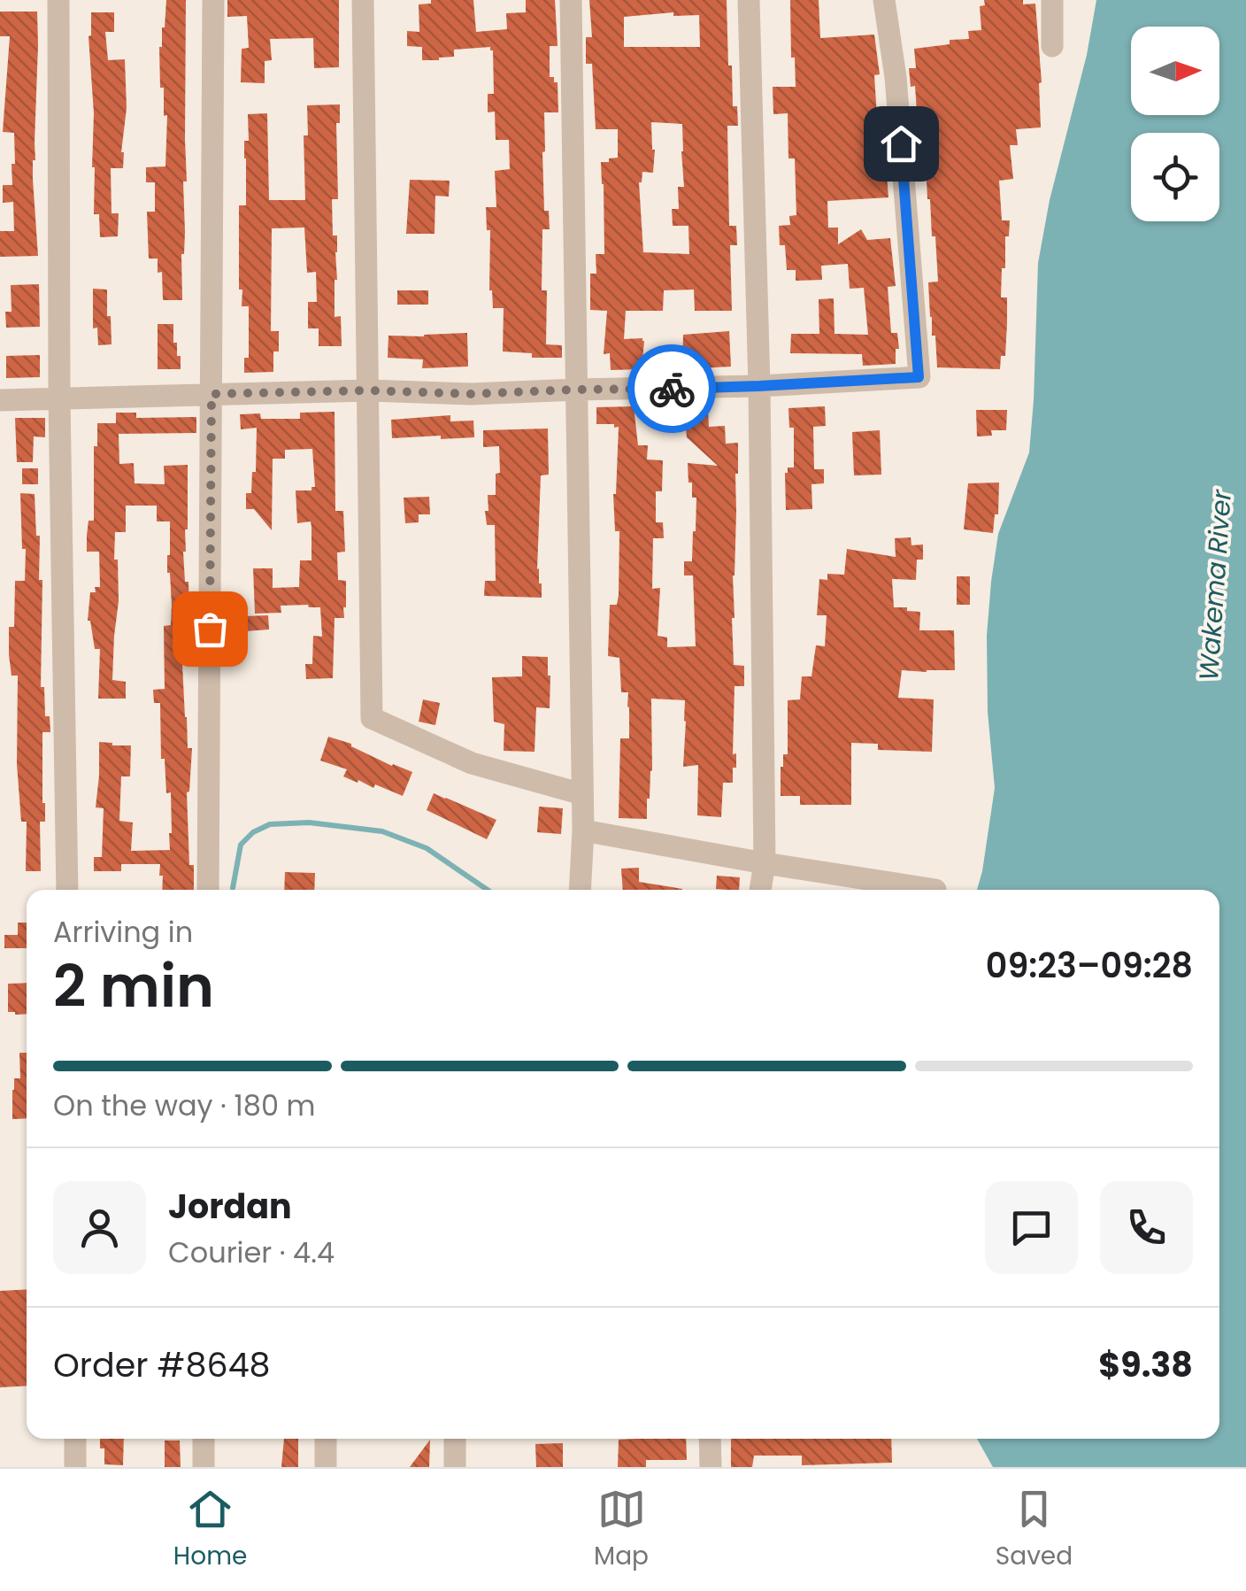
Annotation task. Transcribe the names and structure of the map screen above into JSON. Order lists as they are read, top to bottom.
{
  "water": ["Wakema River"],
  "north": "right",
  "page": {
    "heading": ["2 min", "Arriving in", "09:23–09:28"],
    "panel": [
      "Jordan",
      "Courier · 4.4",
      "Order #8648",
      "$9.38"
    ],
    "bar": "On the way · 180 m",
    "tabs": ["Home", "Map", "Saved"]
  }
}
